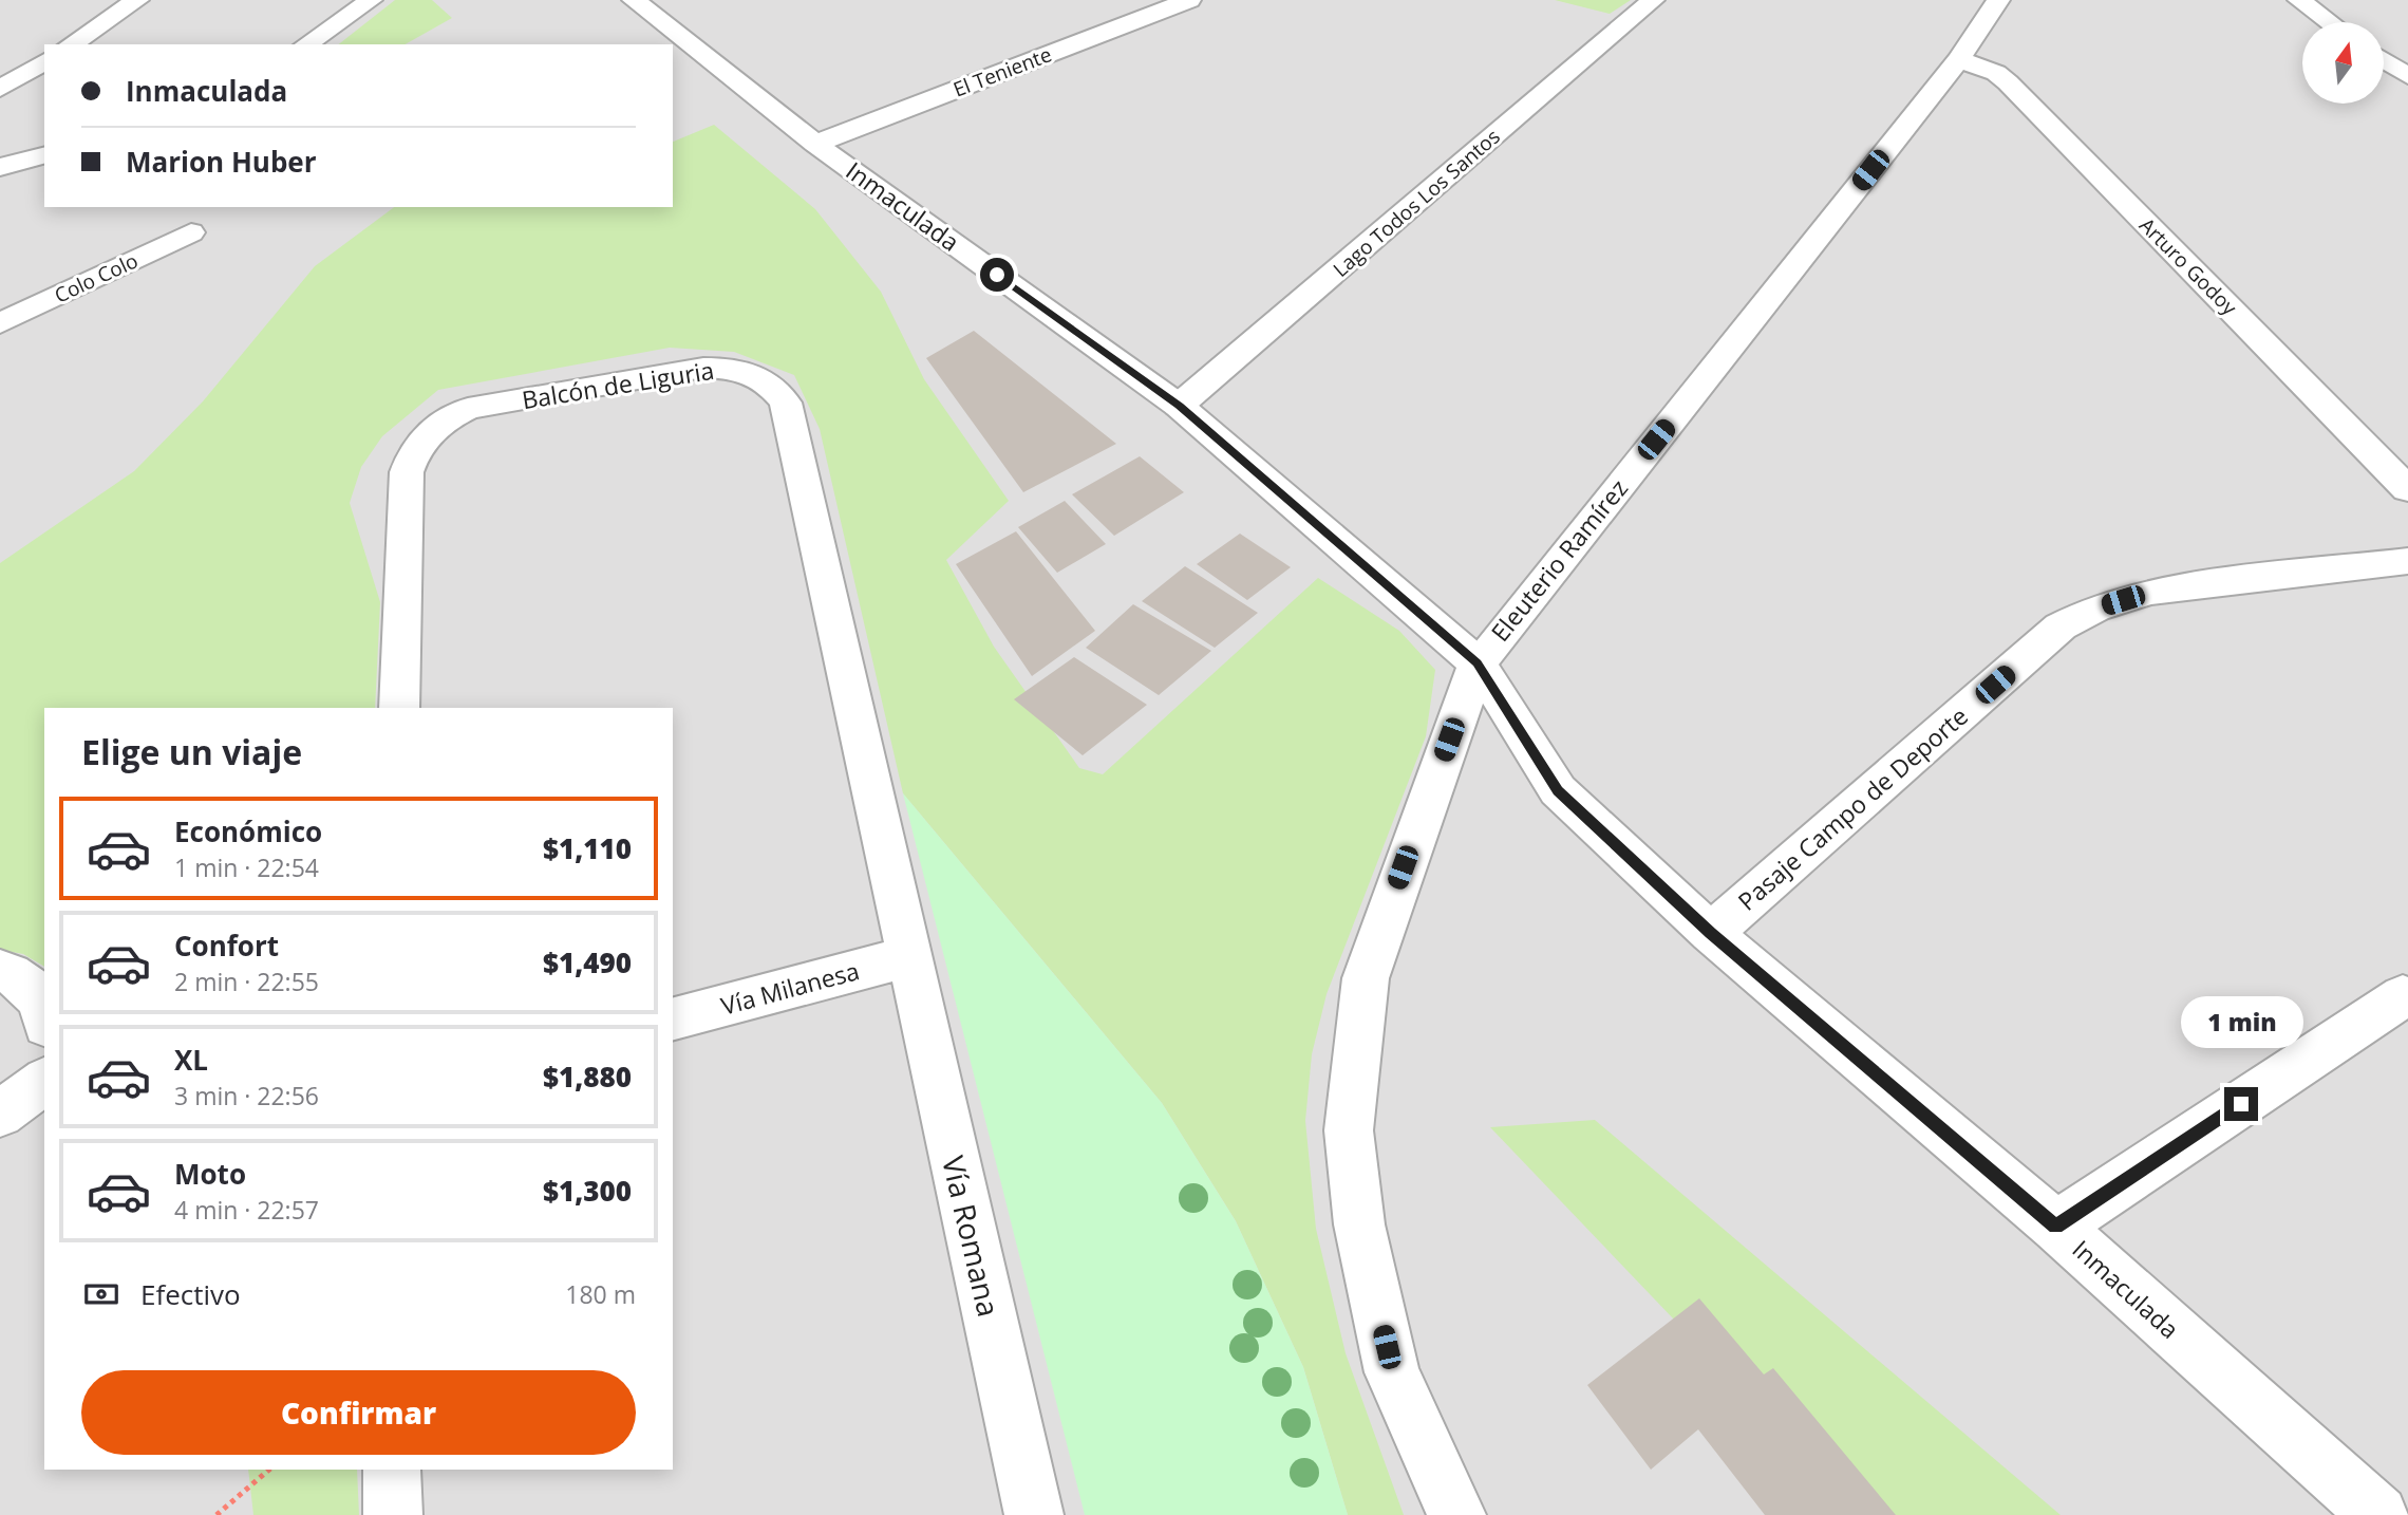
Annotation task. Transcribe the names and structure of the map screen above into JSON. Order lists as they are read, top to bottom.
{
  "streets": {
    "street": [
      "El Teniente",
      "Lago Todos Los Santos",
      "Inmaculada",
      "Arturo Godoy",
      "Colo Colo",
      "Balcón de Liguria",
      "Eleuterio Ramírez",
      "Pasaje Campo de Deporte",
      "Vía Milanesa",
      "Vía Romana"
    ]
  },
  "crossings": [
    ["El Teniente", "Inmaculada"],
    ["Lago Todos Los Santos", "Inmaculada"],
    ["Inmaculada", "Eleuterio Ramírez"],
    ["Inmaculada", "Pasaje Campo de Deporte"],
    ["Arturo Godoy", "Eleuterio Ramírez"],
    ["Balcón de Liguria", "Vía Milanesa"],
    ["Balcón de Liguria", "Vía Romana"],
    ["Vía Milanesa", "Vía Romana"]
  ],
  "north": "top",
  "page": {
    "banner": ["Inmaculada", "Marion Huber"],
    "heading": "Elige un viaje",
    "list": [
      {
        "name": "Económico",
        "note": "1 min · 22:54",
        "value": "$1,110"
      },
      {
        "name": "Confort",
        "note": "2 min · 22:55",
        "value": "$1,490"
      },
      {
        "name": "XL",
        "note": "3 min · 22:56",
        "value": "$1,880"
      },
      {
        "name": "Moto",
        "note": "4 min · 22:57",
        "value": "$1,300"
      }
    ],
    "bubble": "1 min",
    "pay": ["Efectivo", "180 m"],
    "buttons": "Confirmar"
  }
}
